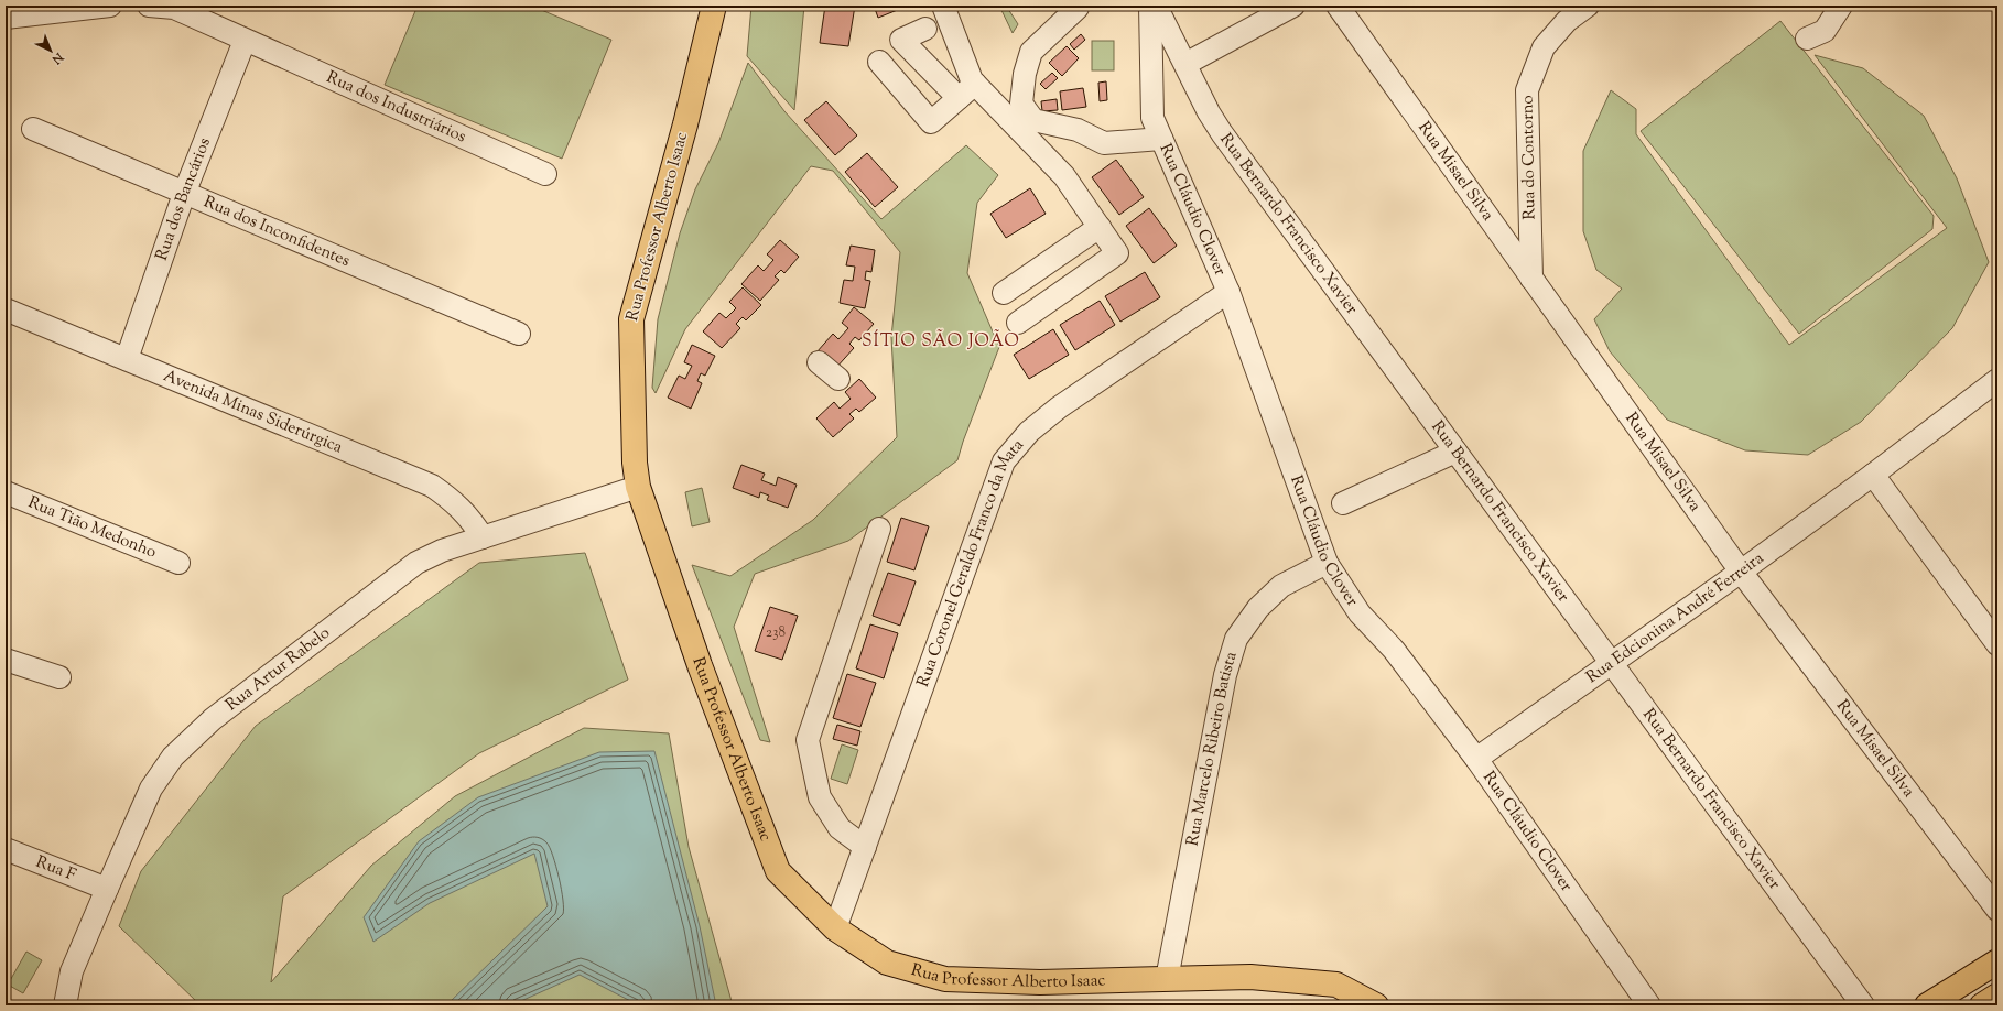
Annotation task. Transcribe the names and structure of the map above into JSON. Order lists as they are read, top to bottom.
{
  "streets": {
    "main road": ["Rua Professor Alberto Isaac"],
    "street": [
      "Rua dos Industriários",
      "Rua do Contorno",
      "Rua Misael Silva",
      "Rua dos Bancários",
      "Rua Cláudio Clover",
      "Rua Bernardo Francisco Xavier",
      "Rua dos Inconfidentes",
      "Avenida Minas Siderúrgica",
      "Rua Tião Medonho",
      "Rua Coronel Geraldo Franco da Mata",
      "Rua Edcionina André Ferreira",
      "Rua Artur Rabelo",
      "Rua Marcelo Ribeiro Batista",
      "Rua F"
    ]
  },
  "crossings": [
    ["Rua dos Industriários", "Rua dos Bancários"],
    ["Rua do Contorno", "Rua Misael Silva"],
    ["Rua Misael Silva", "Rua Edcionina André Ferreira"],
    ["Rua dos Bancários", "Rua dos Inconfidentes"],
    ["Rua dos Bancários", "Avenida Minas Siderúrgica"],
    ["Rua Cláudio Clover", "Rua Coronel Geraldo Franco da Mata"],
    ["Rua Cláudio Clover", "Rua Edcionina André Ferreira"],
    ["Rua Cláudio Clover", "Rua Marcelo Ribeiro Batista"],
    ["Rua Bernardo Francisco Xavier", "Rua Edcionina André Ferreira"],
    ["Rua Professor Alberto Isaac", "Rua Coronel Geraldo Franco da Mata"],
    ["Rua Professor Alberto Isaac", "Rua Artur Rabelo"],
    ["Rua Professor Alberto Isaac", "Rua Marcelo Ribeiro Batista"],
    ["Avenida Minas Siderúrgica", "Rua Artur Rabelo"],
    ["Rua Artur Rabelo", "Rua F"]
  ],
  "districts": ["SÍTIO SÃO JOÃO"],
  "house_numbers": ["238"],
  "north": "bottom right"
}
